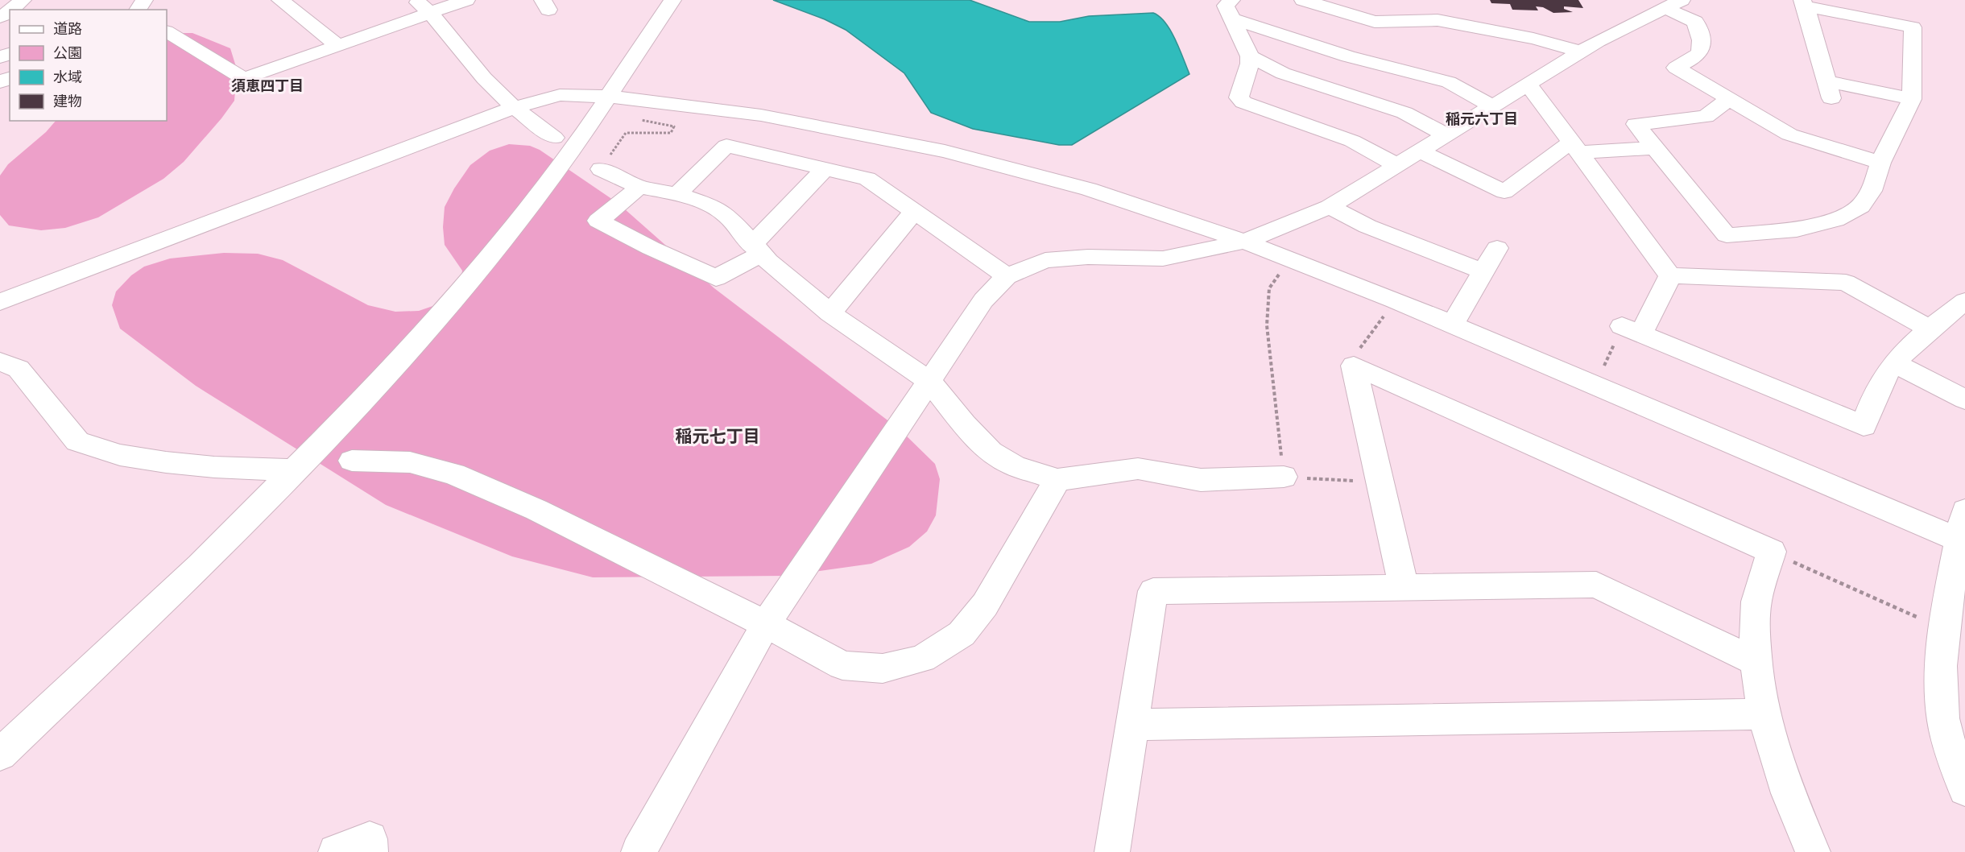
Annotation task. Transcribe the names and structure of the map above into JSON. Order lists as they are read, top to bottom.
{
  "districts": ["須恵四丁目", "稲元六丁目", "稲元七丁目"],
  "legend": [
    "道路",
    "公園",
    "水域",
    "建物"
  ]
}
